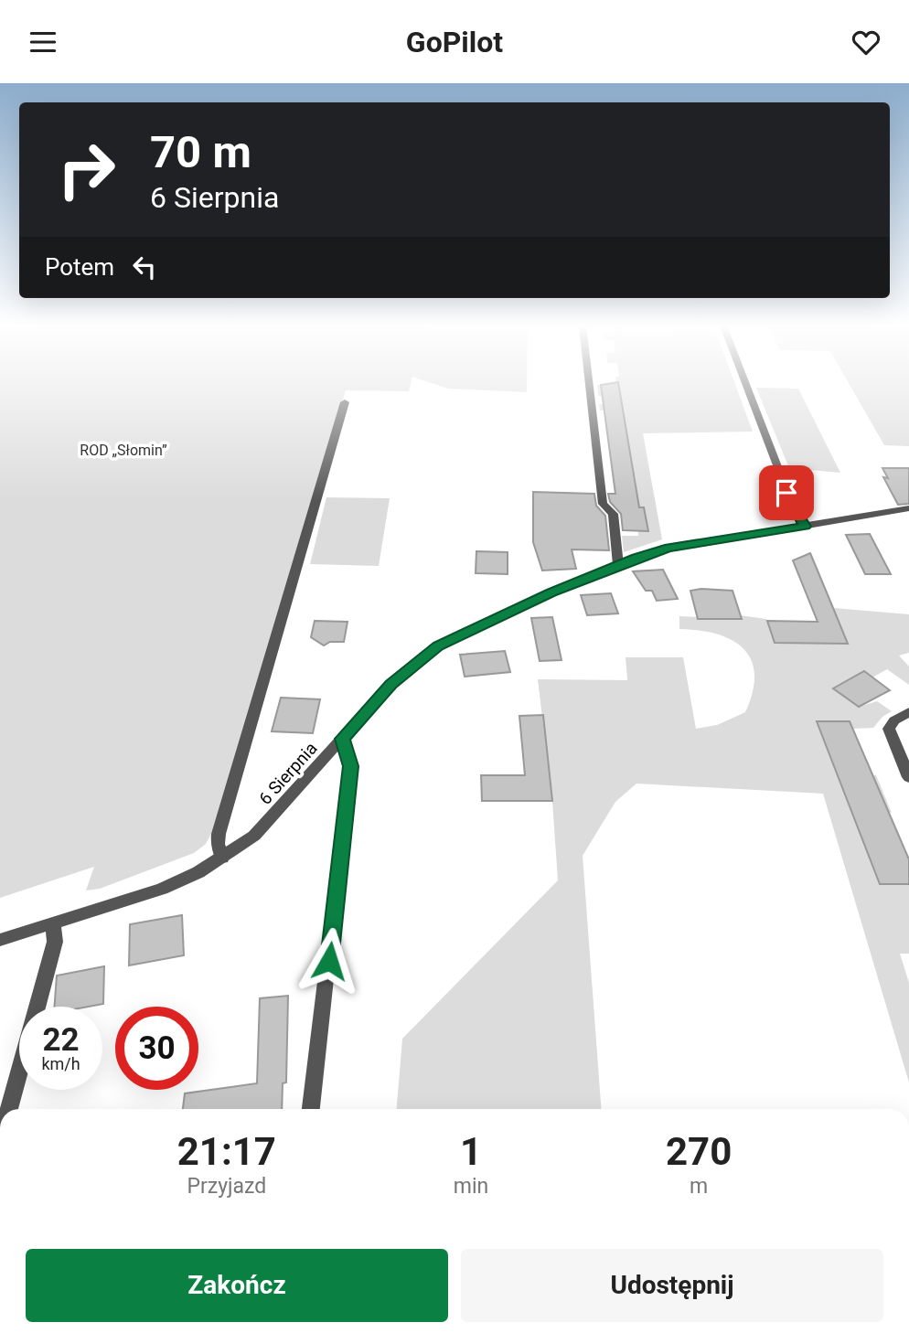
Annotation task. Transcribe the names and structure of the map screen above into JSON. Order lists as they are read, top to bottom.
{
  "streets": {
    "street": ["6 Sierpnia"]
  },
  "parks": ["ROD „Słomin”"],
  "page": {
    "header": "GoPilot",
    "turn": ["70 m", "6 Sierpnia"],
    "then": "Potem",
    "speed": "22 km/h",
    "limit": "30",
    "eta": [
      "21:17",
      "Przyjazd",
      "1",
      "min",
      "270",
      "m"
    ],
    "buttons": ["Zakończ", "Udostępnij"]
  }
}
